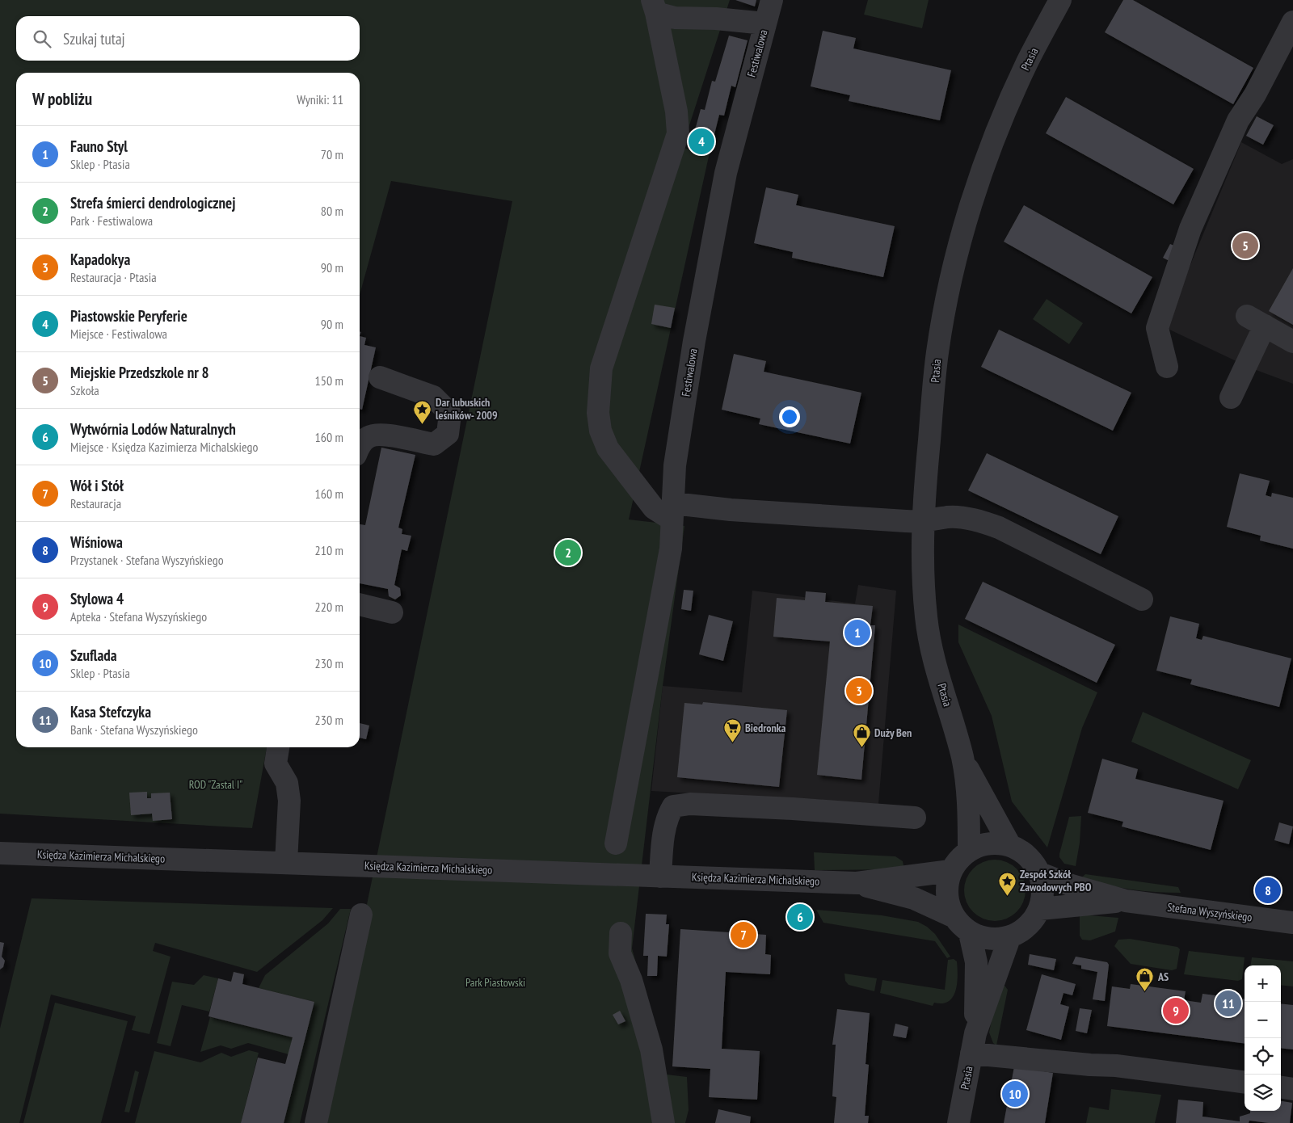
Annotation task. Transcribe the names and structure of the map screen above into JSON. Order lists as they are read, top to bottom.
{
  "streets": {
    "street": [
      "Festiwalowa",
      "Ptasia",
      "Księdza Kazimierza Michalskiego",
      "Stefana Wyszyńskiego"
    ]
  },
  "crossings": [
    ["Ptasia", "Księdza Kazimierza Michalskiego"],
    ["Ptasia", "Stefana Wyszyńskiego"],
    ["Księdza Kazimierza Michalskiego", "Stefana Wyszyńskiego"]
  ],
  "parks": ["ROD \"Zastal I\"", "Park Piastowski"],
  "places": {
    "place": ["Dar lubuskich leśników- 2009", "Zespół Szkół Zawodowych PBO"],
    "supermarket": ["Biedronka"],
    "shop": ["Duży Ben", "AS"]
  },
  "page": {
    "search": "Szukaj tutaj",
    "heading": ["W pobliżu", "Wyniki: 11"],
    "list": [
      {
        "mark": "1",
        "name": "Fauno Styl",
        "note": "Sklep · Ptasia",
        "value": "70 m"
      },
      {
        "mark": "2",
        "name": "Strefa śmierci dendrologicznej",
        "note": "Park · Festiwalowa",
        "value": "80 m"
      },
      {
        "mark": "3",
        "name": "Kapadokya",
        "note": "Restauracja · Ptasia",
        "value": "90 m"
      },
      {
        "mark": "4",
        "name": "Piastowskie Peryferie",
        "note": "Miejsce · Festiwalowa",
        "value": "90 m"
      },
      {
        "mark": "5",
        "name": "Miejskie Przedszkole nr 8",
        "note": "Szkoła",
        "value": "150 m"
      },
      {
        "mark": "6",
        "name": "Wytwórnia Lodów Naturalnych",
        "note": "Miejsce · Księdza Kazimierza Michalskiego",
        "value": "160 m"
      },
      {
        "mark": "7",
        "name": "Wół i Stół",
        "note": "Restauracja",
        "value": "160 m"
      },
      {
        "mark": "8",
        "name": "Wiśniowa",
        "note": "Przystanek · Stefana Wyszyńskiego",
        "value": "210 m"
      },
      {
        "mark": "9",
        "name": "Stylowa 4",
        "note": "Apteka · Stefana Wyszyńskiego",
        "value": "220 m"
      },
      {
        "mark": "10",
        "name": "Szuflada",
        "note": "Sklep · Ptasia",
        "value": "230 m"
      },
      {
        "mark": "11",
        "name": "Kasa Stefczyka",
        "note": "Bank · Stefana Wyszyńskiego",
        "value": "230 m"
      }
    ],
    "pins": [
      "4",
      "5",
      "2",
      "1",
      "3",
      "8",
      "6",
      "7",
      "11",
      "9",
      "10"
    ],
    "map_buttons": ["+", "−"]
  }
}
